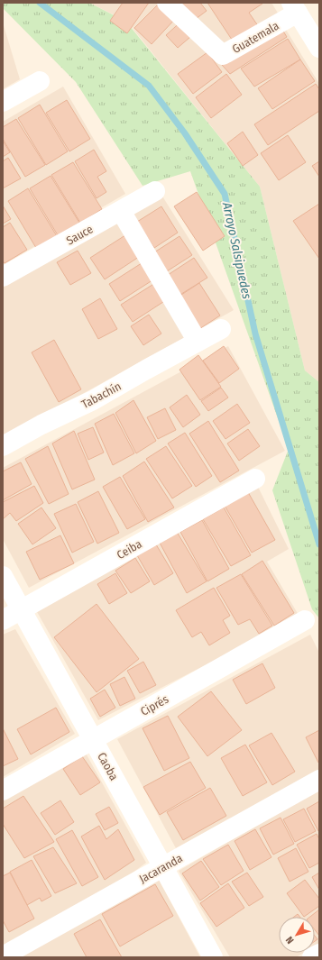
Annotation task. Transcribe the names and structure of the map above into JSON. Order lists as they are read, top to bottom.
{
  "streets": {
    "street": [
      "Guatemala",
      "Sauce",
      "Tabachín",
      "Ceiba",
      "Ciprés",
      "Caoba",
      "Jacaranda"
    ]
  },
  "crossings": [
    ["Ceiba", "Caoba"],
    ["Ciprés", "Caoba"],
    ["Caoba", "Jacaranda"]
  ],
  "water": ["Arroyo Salsipuedes"],
  "north": "bottom left"
}
